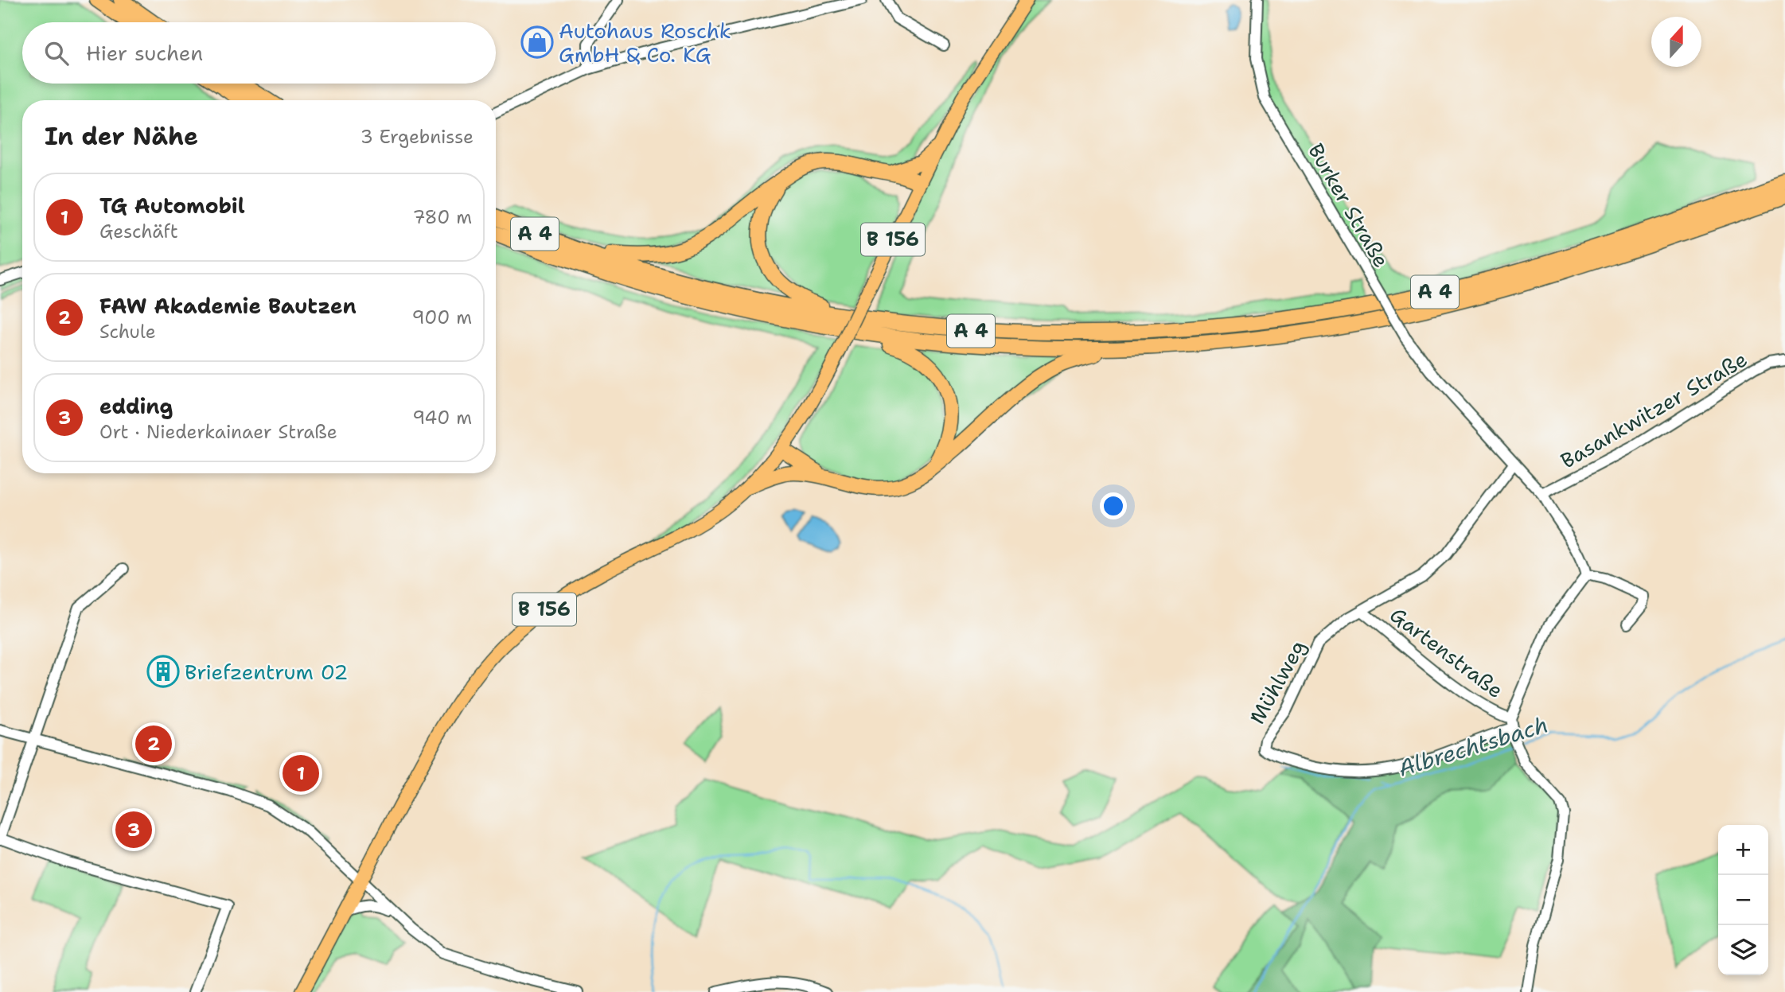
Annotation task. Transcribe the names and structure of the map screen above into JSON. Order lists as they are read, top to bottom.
{
  "streets": {
    "highway": ["A 4"],
    "main road": ["B 156"],
    "street": [
      "Burker Straße",
      "Basankwitzer Straße",
      "Gartenstraße",
      "Mühlweg"
    ]
  },
  "crossings": [
    ["Burker Straße", "Basankwitzer Straße"],
    ["Burker Straße", "Mühlweg"],
    ["Gartenstraße", "Mühlweg"]
  ],
  "water": ["Albrechtsbach"],
  "places": {
    "shop": ["Autohaus Roschk GmbH & Co. KG"],
    "building": ["Briefzentrum 02"]
  },
  "north": "top",
  "page": {
    "search": "Hier suchen",
    "heading": ["In der Nähe", "3 Ergebnisse"],
    "list": [
      {
        "mark": "1",
        "name": "TG Automobil",
        "note": "Geschäft",
        "value": "780 m"
      },
      {
        "mark": "2",
        "name": "FAW Akademie Bautzen",
        "note": "Schule",
        "value": "900 m"
      },
      {
        "mark": "3",
        "name": "edding",
        "note": "Ort · Niederkainaer Straße",
        "value": "940 m"
      }
    ],
    "pins": ["2", "1", "3"],
    "map_buttons": ["+", "−"]
  }
}
